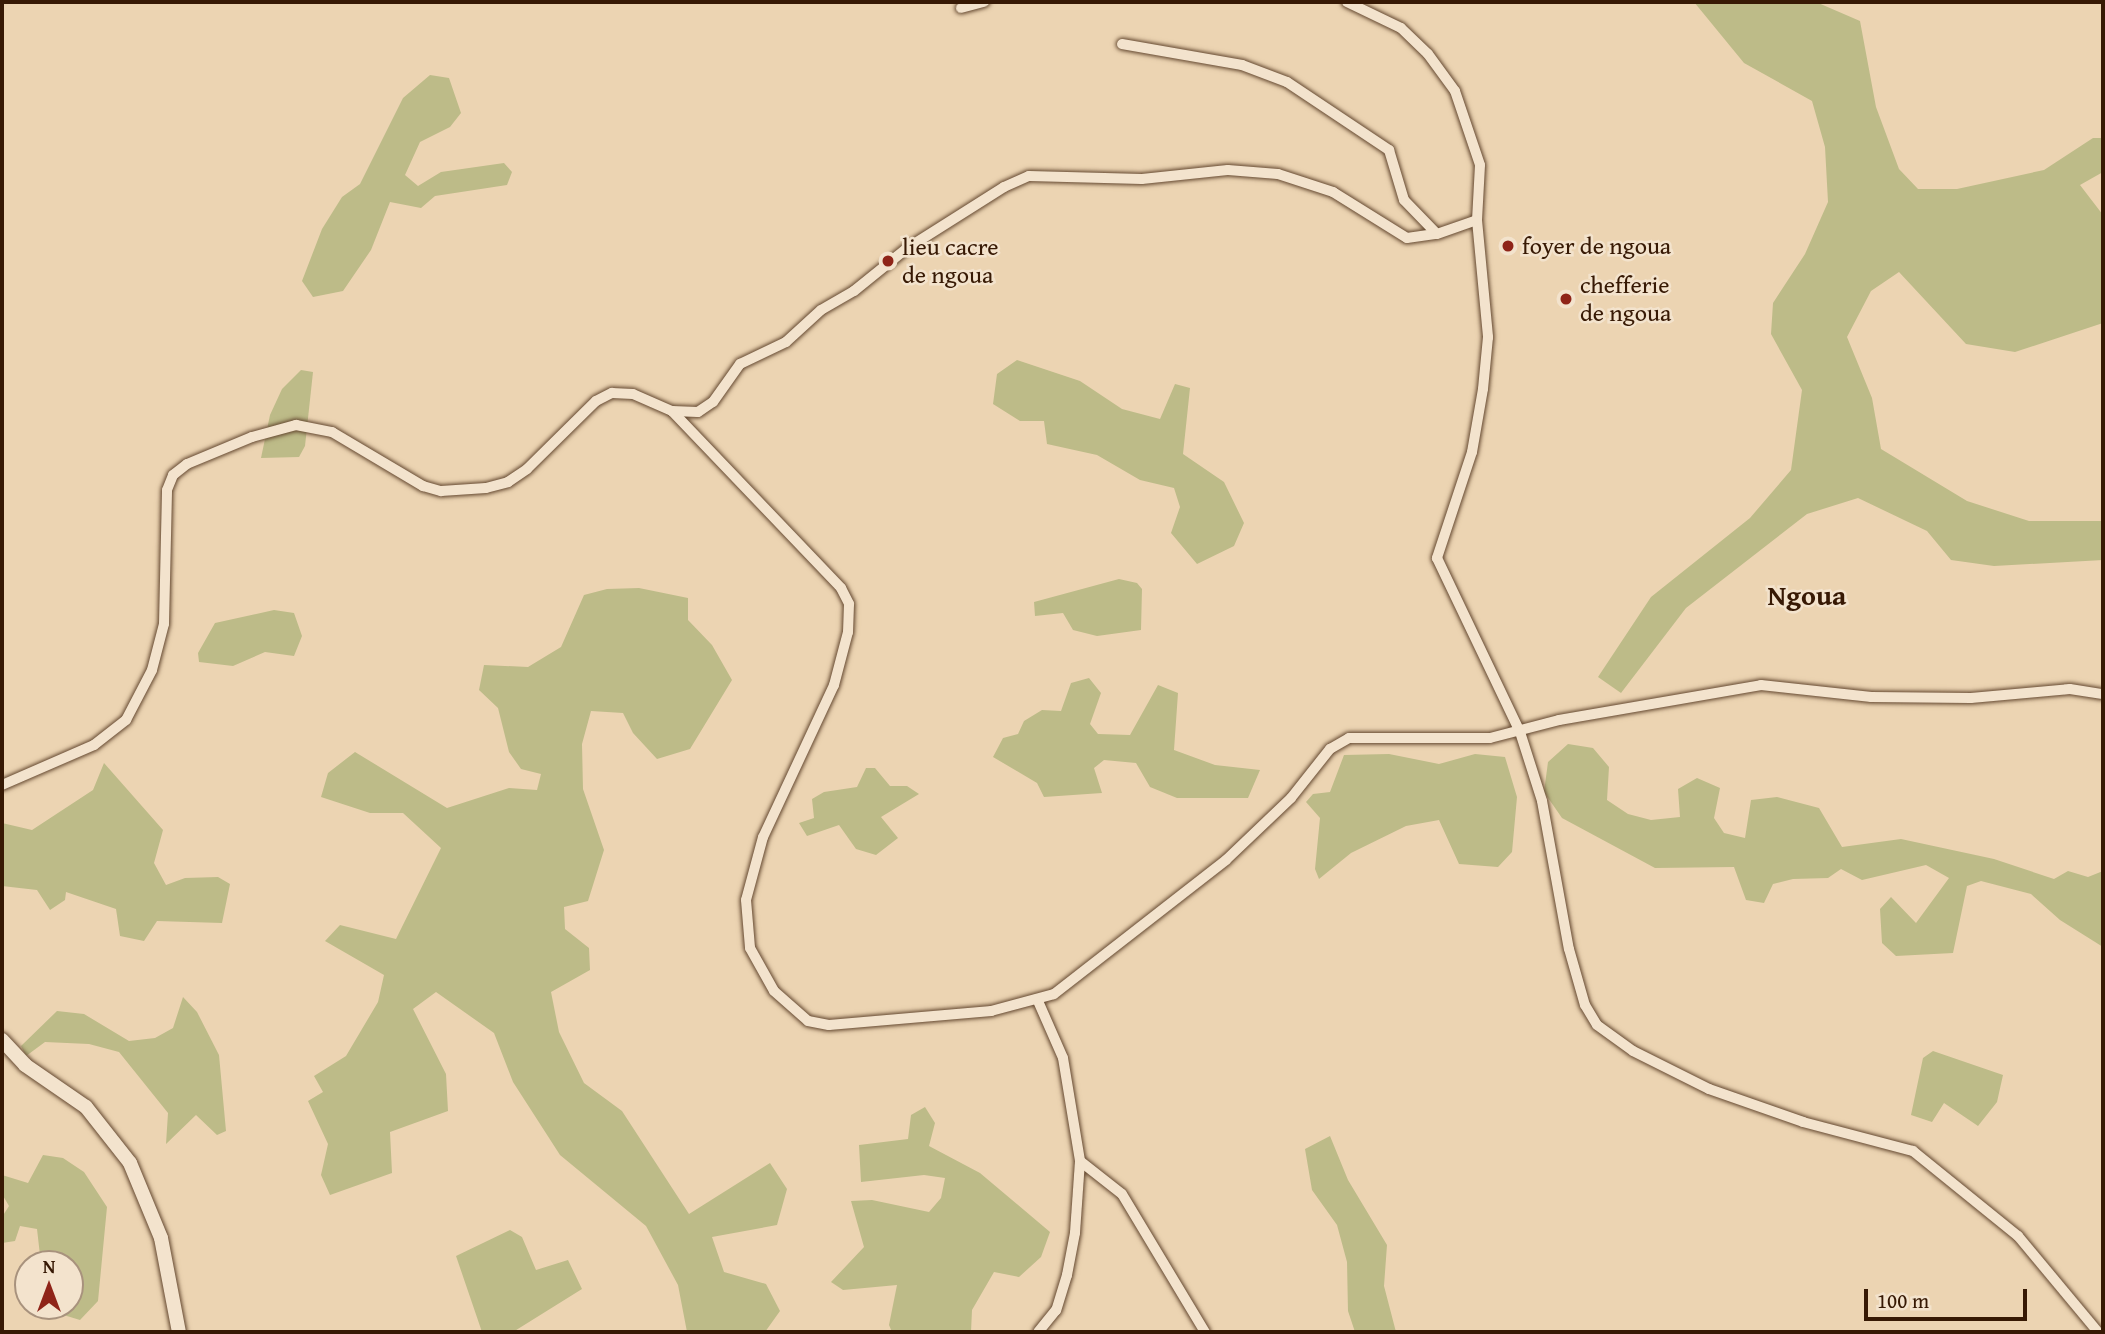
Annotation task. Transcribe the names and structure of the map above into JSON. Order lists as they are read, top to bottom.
{
  "districts": ["Ngoua"],
  "places": ["foyer de ngoua", "lieu cacre de ngoua", "chefferie de ngoua"],
  "scale_bar": "100 m",
  "north": "top"
}
